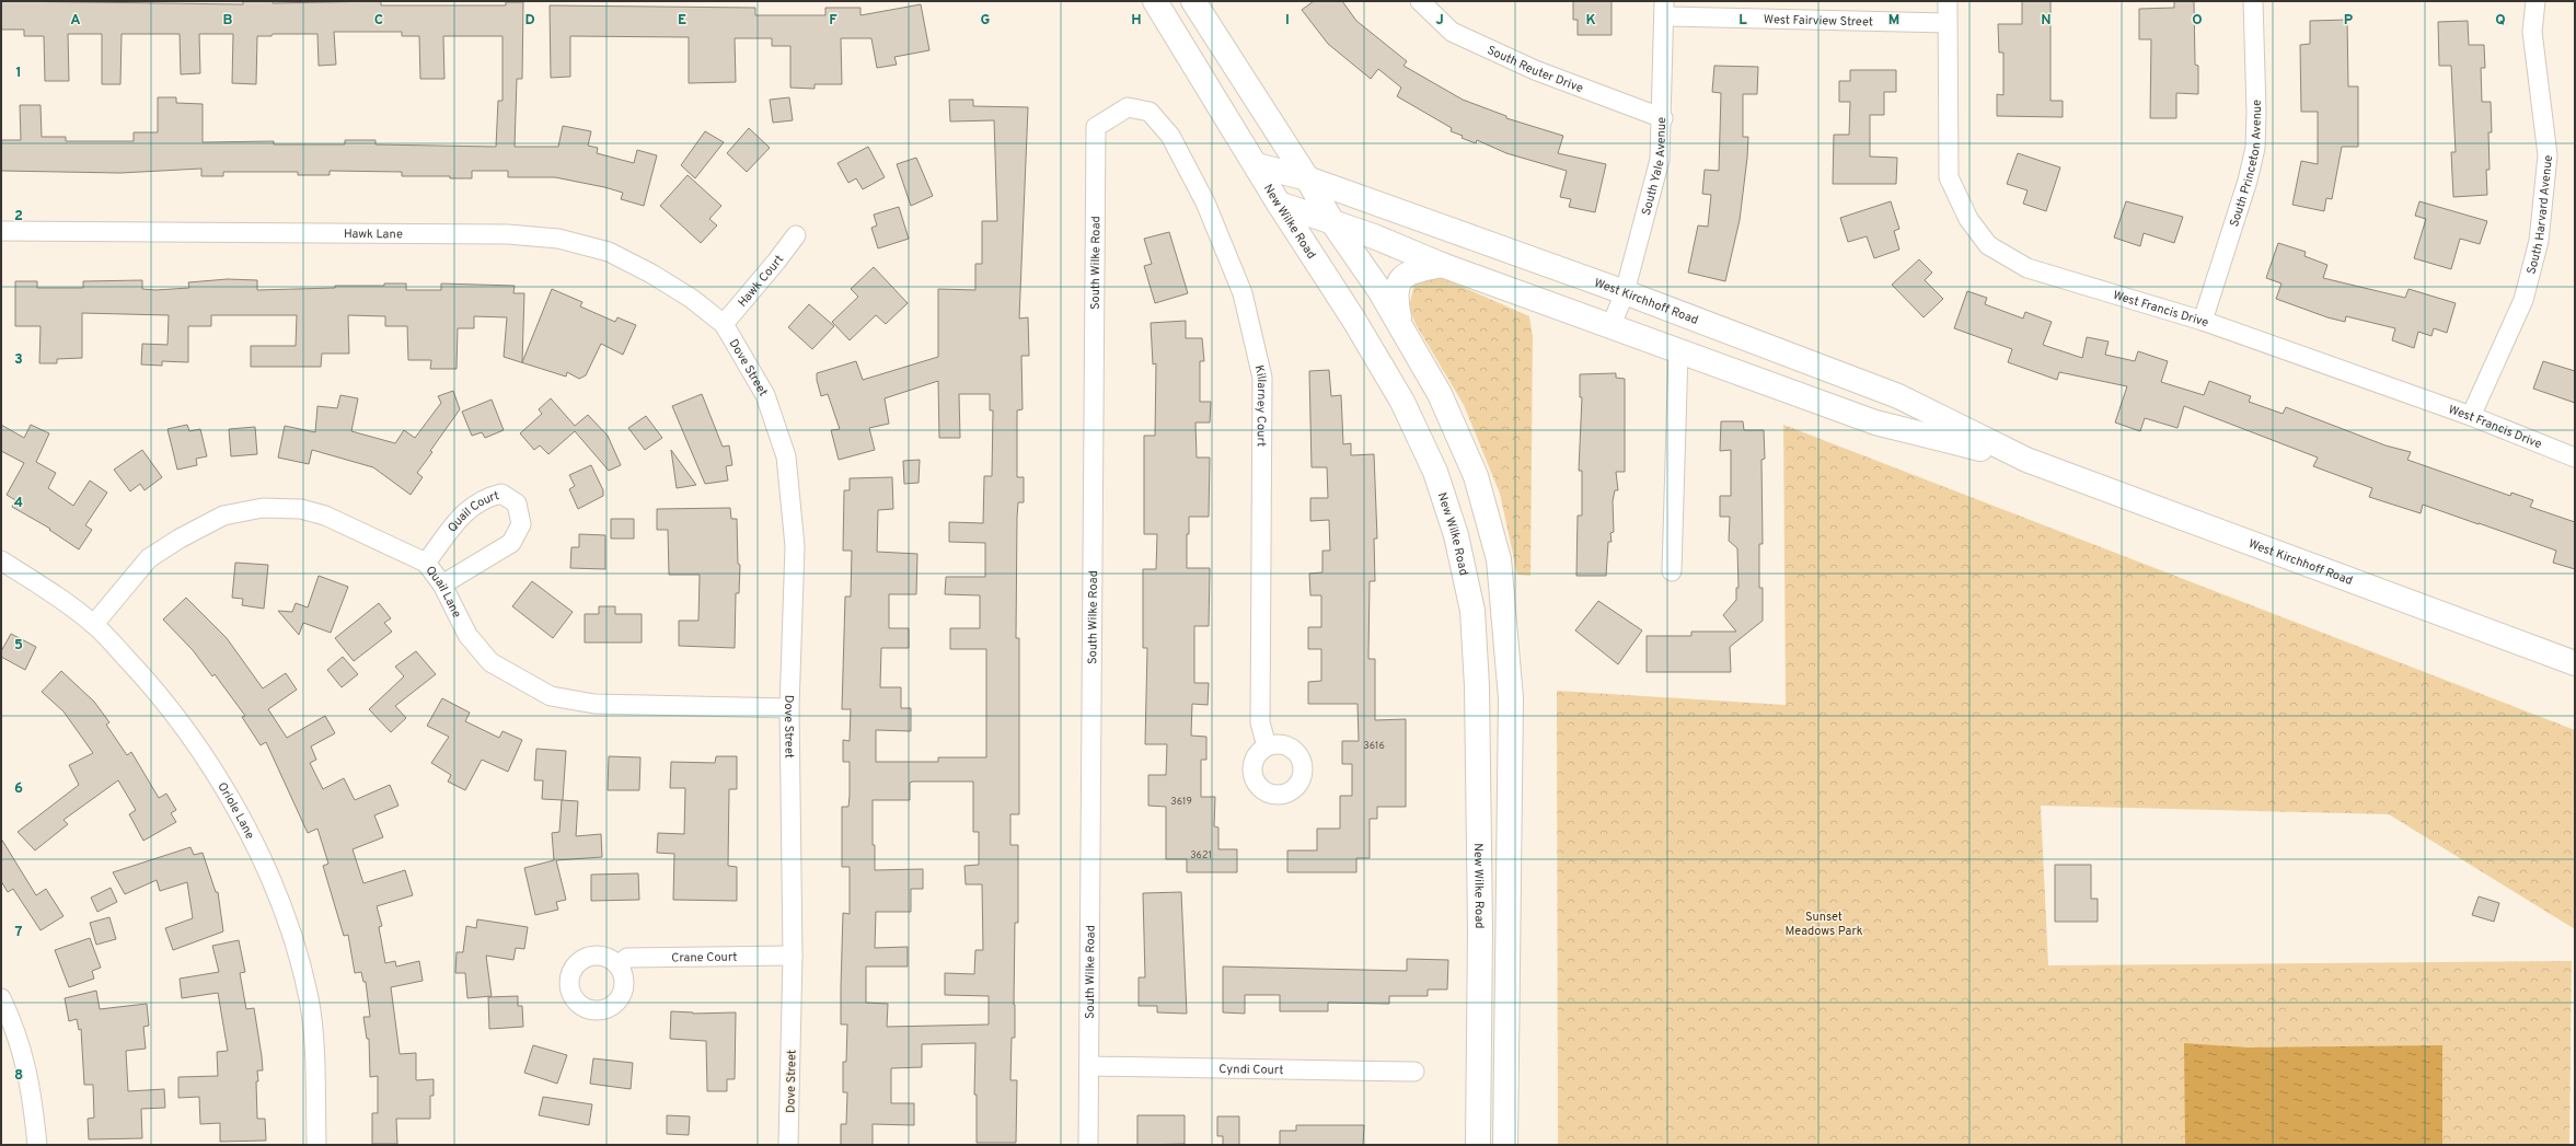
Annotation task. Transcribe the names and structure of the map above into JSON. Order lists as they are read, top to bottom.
{
  "streets": {
    "main road": ["New Wilke Road", "West Kirchhoff Road"],
    "street": [
      "West Fairview Street",
      "South Reuter Drive",
      "South Princeton Avenue",
      "South Yale Avenue",
      "South Harvard Avenue",
      "Hawk Lane",
      "South Wilke Road",
      "Hawk Court",
      "West Francis Drive",
      "Dove Street",
      "Killarney Court",
      "Quail Court",
      "Quail Lane",
      "Oriole Lane",
      "Crane Court",
      "Cyndi Court"
    ]
  },
  "crossings": [
    ["West Fairview Street", "South Yale Avenue"],
    ["West Fairview Street", "West Francis Drive"],
    ["South Reuter Drive", "South Yale Avenue"],
    ["South Princeton Avenue", "West Francis Drive"],
    ["South Yale Avenue", "West Kirchhoff Road"],
    ["South Harvard Avenue", "West Francis Drive"],
    ["New Wilke Road", "West Kirchhoff Road"],
    ["Hawk Lane", "Hawk Court"],
    ["Hawk Lane", "Dove Street"],
    ["South Wilke Road", "Killarney Court"],
    ["South Wilke Road", "Cyndi Court"],
    ["Hawk Court", "Dove Street"],
    ["Dove Street", "Quail Lane"],
    ["Dove Street", "Crane Court"],
    ["Quail Court", "Quail Lane"],
    ["Quail Lane", "Oriole Lane"]
  ],
  "parks": ["Sunset Meadows Park"],
  "house_numbers": ["3616", "3619", "3621"],
  "grid": {
    "columns": [
      "A",
      "B",
      "C",
      "D",
      "E",
      "F",
      "G",
      "H",
      "I",
      "J",
      "K",
      "L",
      "M",
      "N",
      "O",
      "P",
      "Q"
    ],
    "rows": [
      "1",
      "2",
      "3",
      "4",
      "5",
      "6",
      "7",
      "8"
    ]
  }
}
